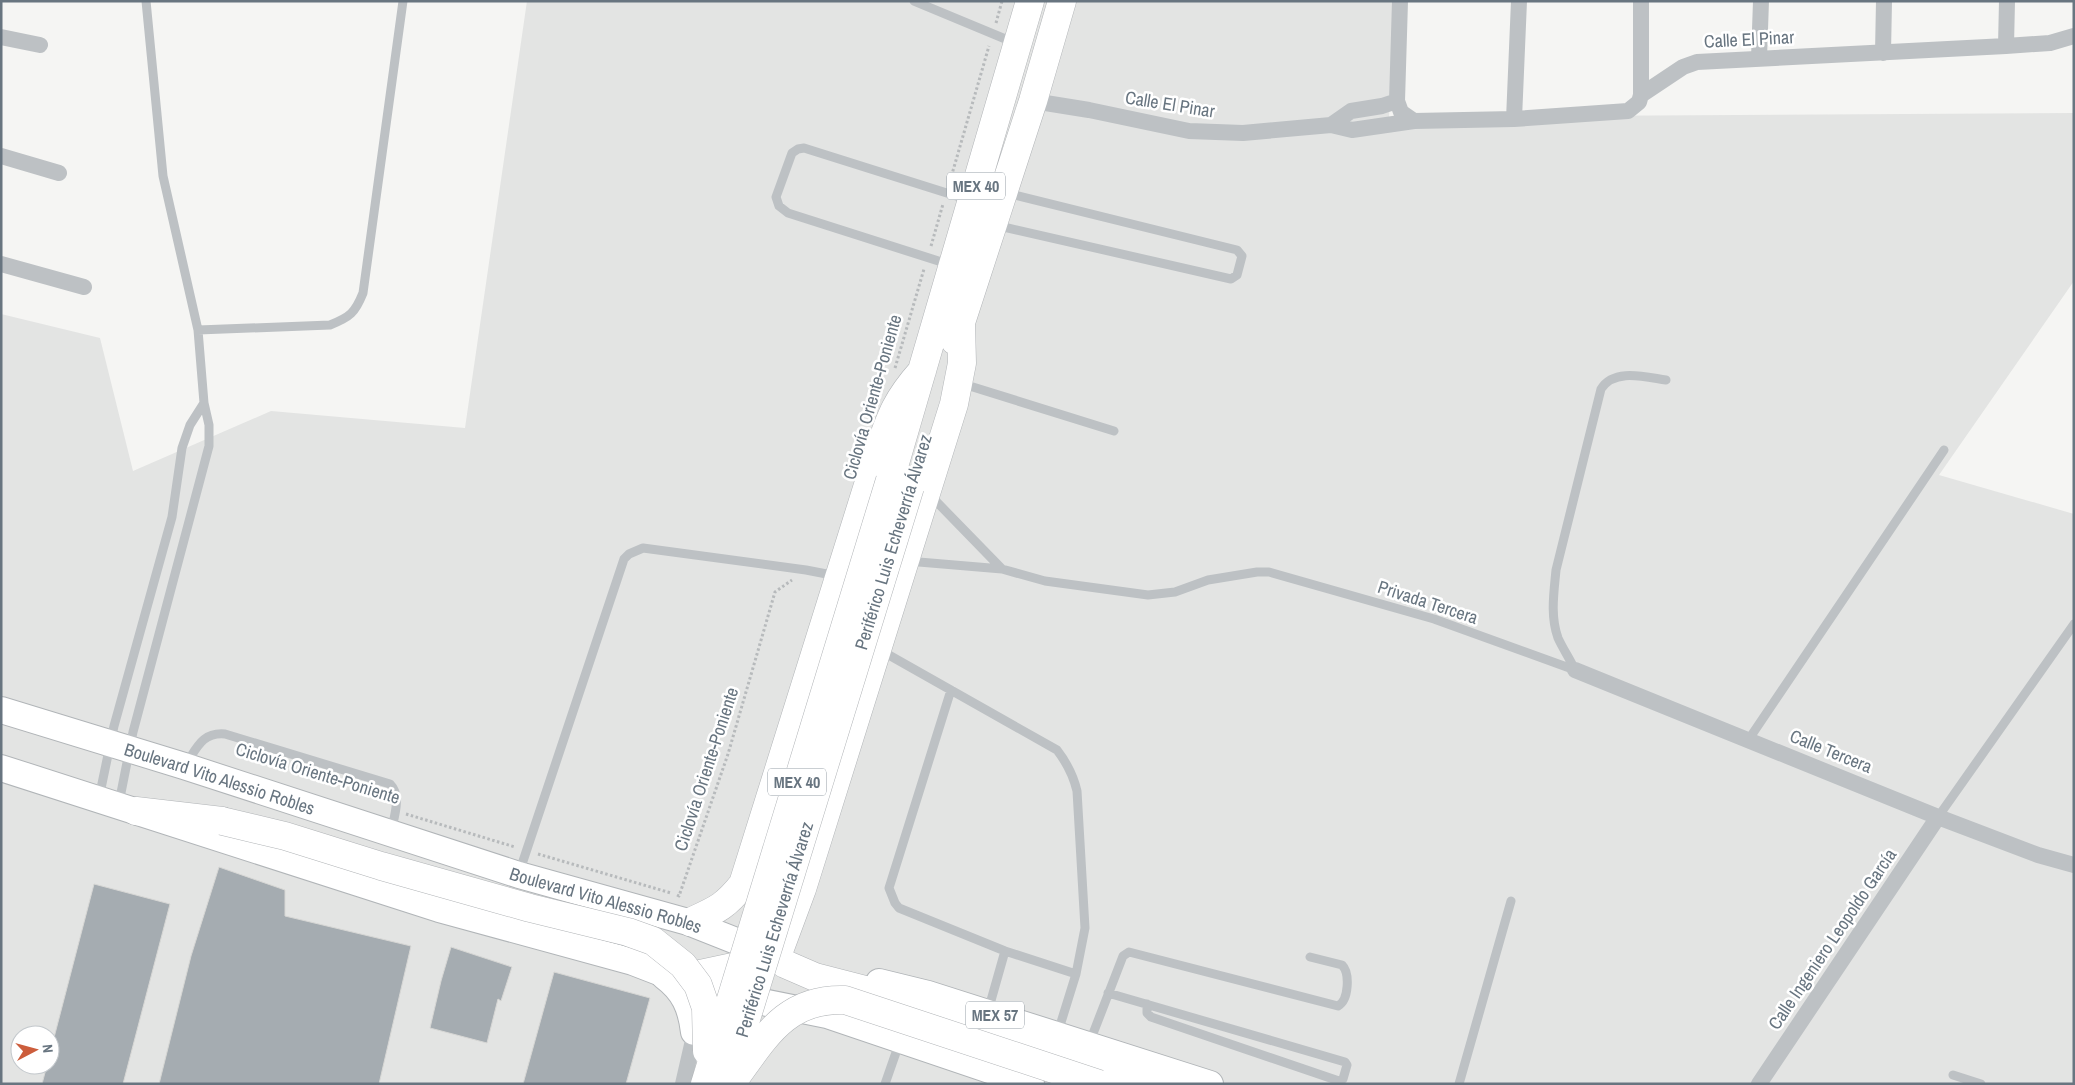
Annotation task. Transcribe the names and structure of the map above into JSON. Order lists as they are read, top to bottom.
{
  "streets": {
    "highway": ["MEX 40", "Periférico Luis Echeverría Álvarez"],
    "main road": ["Boulevard Vito Alessio Robles", "MEX 57"],
    "street": ["Calle El Pinar", "Calle Tercera", "Calle Ingeniero Leopoldo García"],
    "lane": ["Privada Tercera"],
    "path": ["Ciclovía Oriente-Poniente"]
  },
  "crossings": [
    ["Calle El Pinar", "Periférico Luis Echeverría Álvarez"],
    ["Ciclovía Oriente-Poniente", "Periférico Luis Echeverría Álvarez"],
    ["Ciclovía Oriente-Poniente", "Boulevard Vito Alessio Robles"],
    ["Privada Tercera", "Calle Tercera"],
    ["Calle Tercera", "Calle Ingeniero Leopoldo García"]
  ],
  "north": "right"
}
